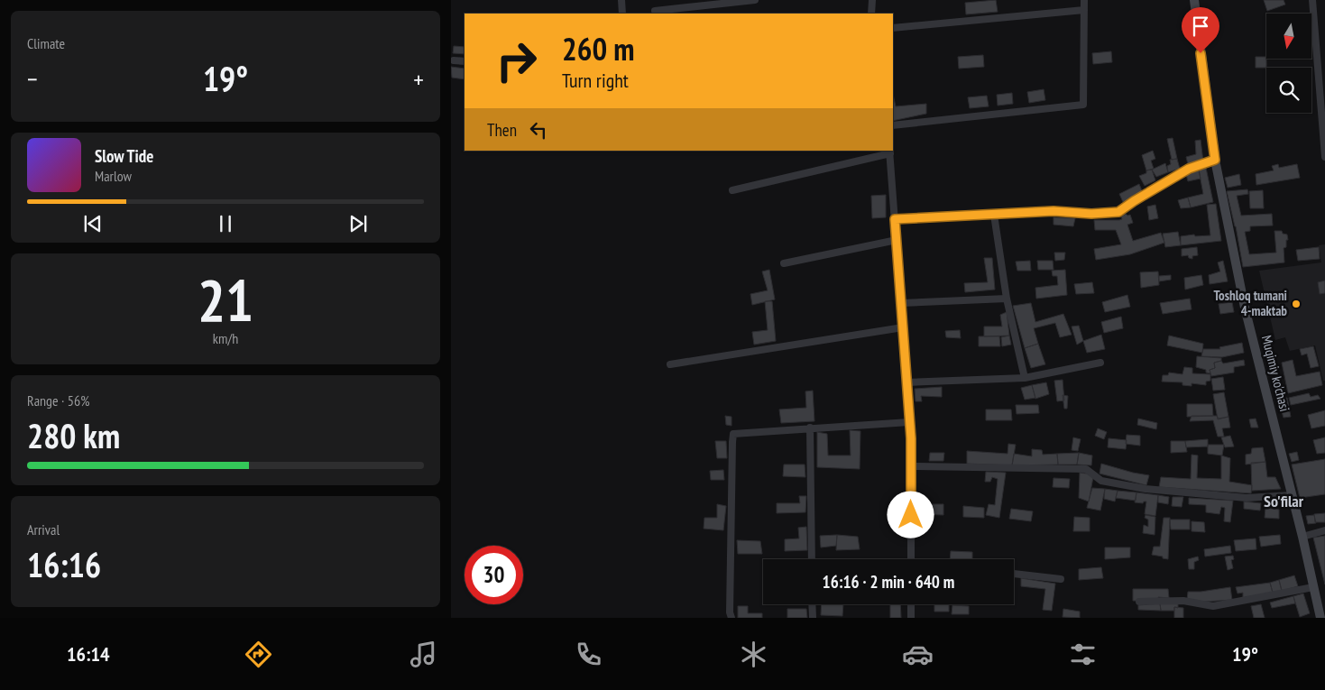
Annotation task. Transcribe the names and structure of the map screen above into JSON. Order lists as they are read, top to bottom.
{
  "streets": {
    "street": ["Muqimiy ko'chasi"]
  },
  "districts": ["So'filar"],
  "places": ["Toshloq tumani 4-maktab"],
  "north": "bottom",
  "page": {
    "tile": [
      "Climate",
      ["21", "km/h"],
      ["Range · 56%", "280 km"],
      ["Arrival", "16:16"]
    ],
    "turn": ["260 m", "Turn right"],
    "heat": ["−", "19°", "+"],
    "then": "Then",
    "song": ["Slow Tide", "Marlow"],
    "limit": "30",
    "trip": "16:16 · 2 min · 640 m",
    "tabs": ["16:14", "19°"]
  }
}
